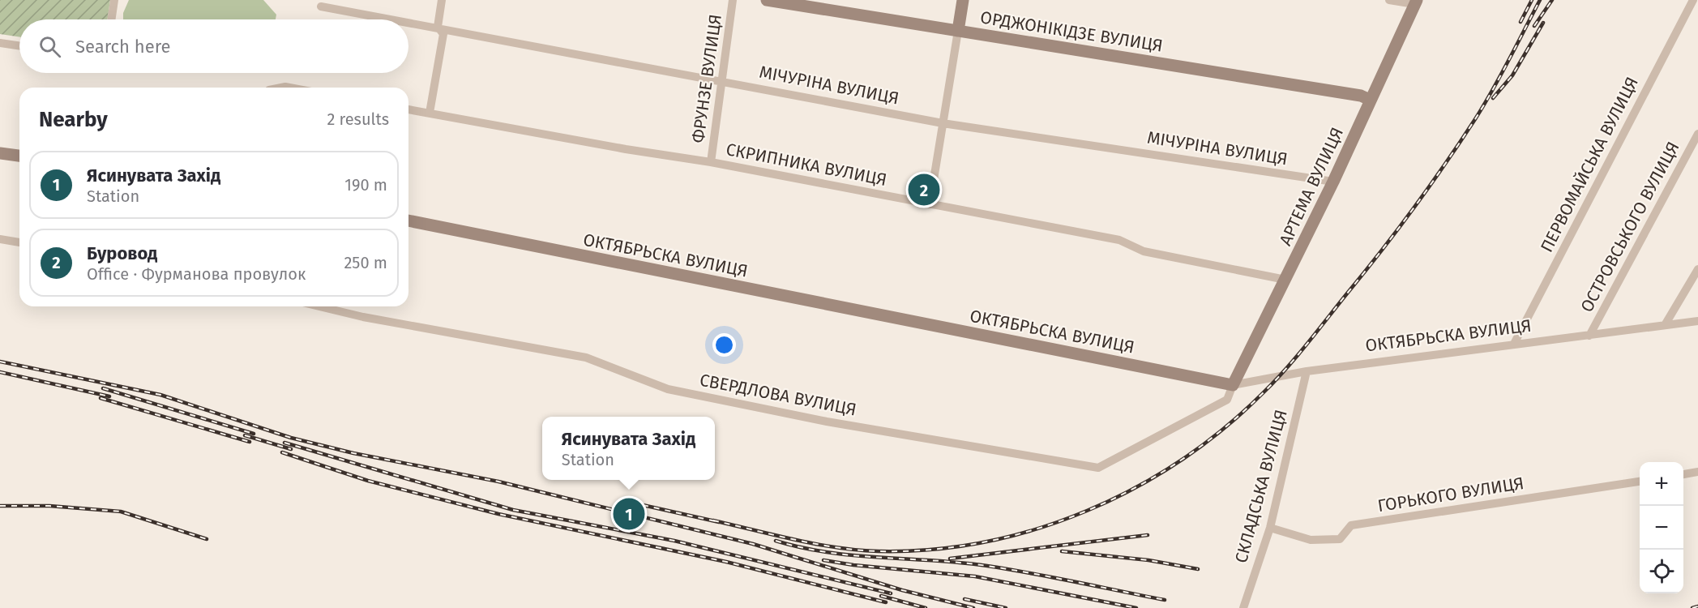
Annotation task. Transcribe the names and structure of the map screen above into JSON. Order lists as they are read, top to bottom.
{
  "streets": {
    "main road": ["ОРДЖОНІКІДЗЕ ВУЛИЦЯ", "АРТЕМА ВУЛИЦЯ", "ОКТЯБРЬСКА ВУЛИЦЯ"],
    "street": [
      "ФРУНЗЕ ВУЛИЦЯ",
      "МІЧУРІНА ВУЛИЦЯ",
      "СКРИПНИКА ВУЛИЦЯ",
      "ПЕРВОМАЙСЬКА ВУЛИЦЯ",
      "ОСТРОВСЬКОГО ВУЛИЦЯ",
      "СВЕРДЛОВА ВУЛИЦЯ",
      "СКЛАДСЬКА ВУЛИЦЯ",
      "ГОРЬКОГО ВУЛИЦЯ"
    ]
  },
  "crossings": [
    ["ОРДЖОНІКІДЗЕ ВУЛИЦЯ", "АРТЕМА ВУЛИЦЯ"],
    ["ФРУНЗЕ ВУЛИЦЯ", "МІЧУРІНА ВУЛИЦЯ"],
    ["ФРУНЗЕ ВУЛИЦЯ", "СКРИПНИКА ВУЛИЦЯ"],
    ["МІЧУРІНА ВУЛИЦЯ", "АРТЕМА ВУЛИЦЯ"],
    ["СКРИПНИКА ВУЛИЦЯ", "АРТЕМА ВУЛИЦЯ"],
    ["ПЕРВОМАЙСЬКА ВУЛИЦЯ", "ОКТЯБРЬСКА ВУЛИЦЯ"],
    ["АРТЕМА ВУЛИЦЯ", "ОКТЯБРЬСКА ВУЛИЦЯ"],
    ["АРТЕМА ВУЛИЦЯ", "СВЕРДЛОВА ВУЛИЦЯ"],
    ["ОСТРОВСЬКОГО ВУЛИЦЯ", "ОКТЯБРЬСКА ВУЛИЦЯ"],
    ["ОКТЯБРЬСКА ВУЛИЦЯ", "СВЕРДЛОВА ВУЛИЦЯ"],
    ["ОКТЯБРЬСКА ВУЛИЦЯ", "СКЛАДСЬКА ВУЛИЦЯ"],
    ["СКЛАДСЬКА ВУЛИЦЯ", "ГОРЬКОГО ВУЛИЦЯ"]
  ],
  "page": {
    "search": "Search here",
    "heading": ["Nearby", "2 results"],
    "list": [
      {
        "mark": "1",
        "name": "Ясинувата Захід",
        "note": "Station",
        "value": "190 m"
      },
      {
        "mark": "2",
        "name": "Буровод",
        "note": "Office · Фурманова провулок",
        "value": "250 m"
      }
    ],
    "pins": ["2", "1"],
    "popup": ["Ясинувата Захід", "Station"],
    "map_buttons": ["+", "−"]
  }
}
